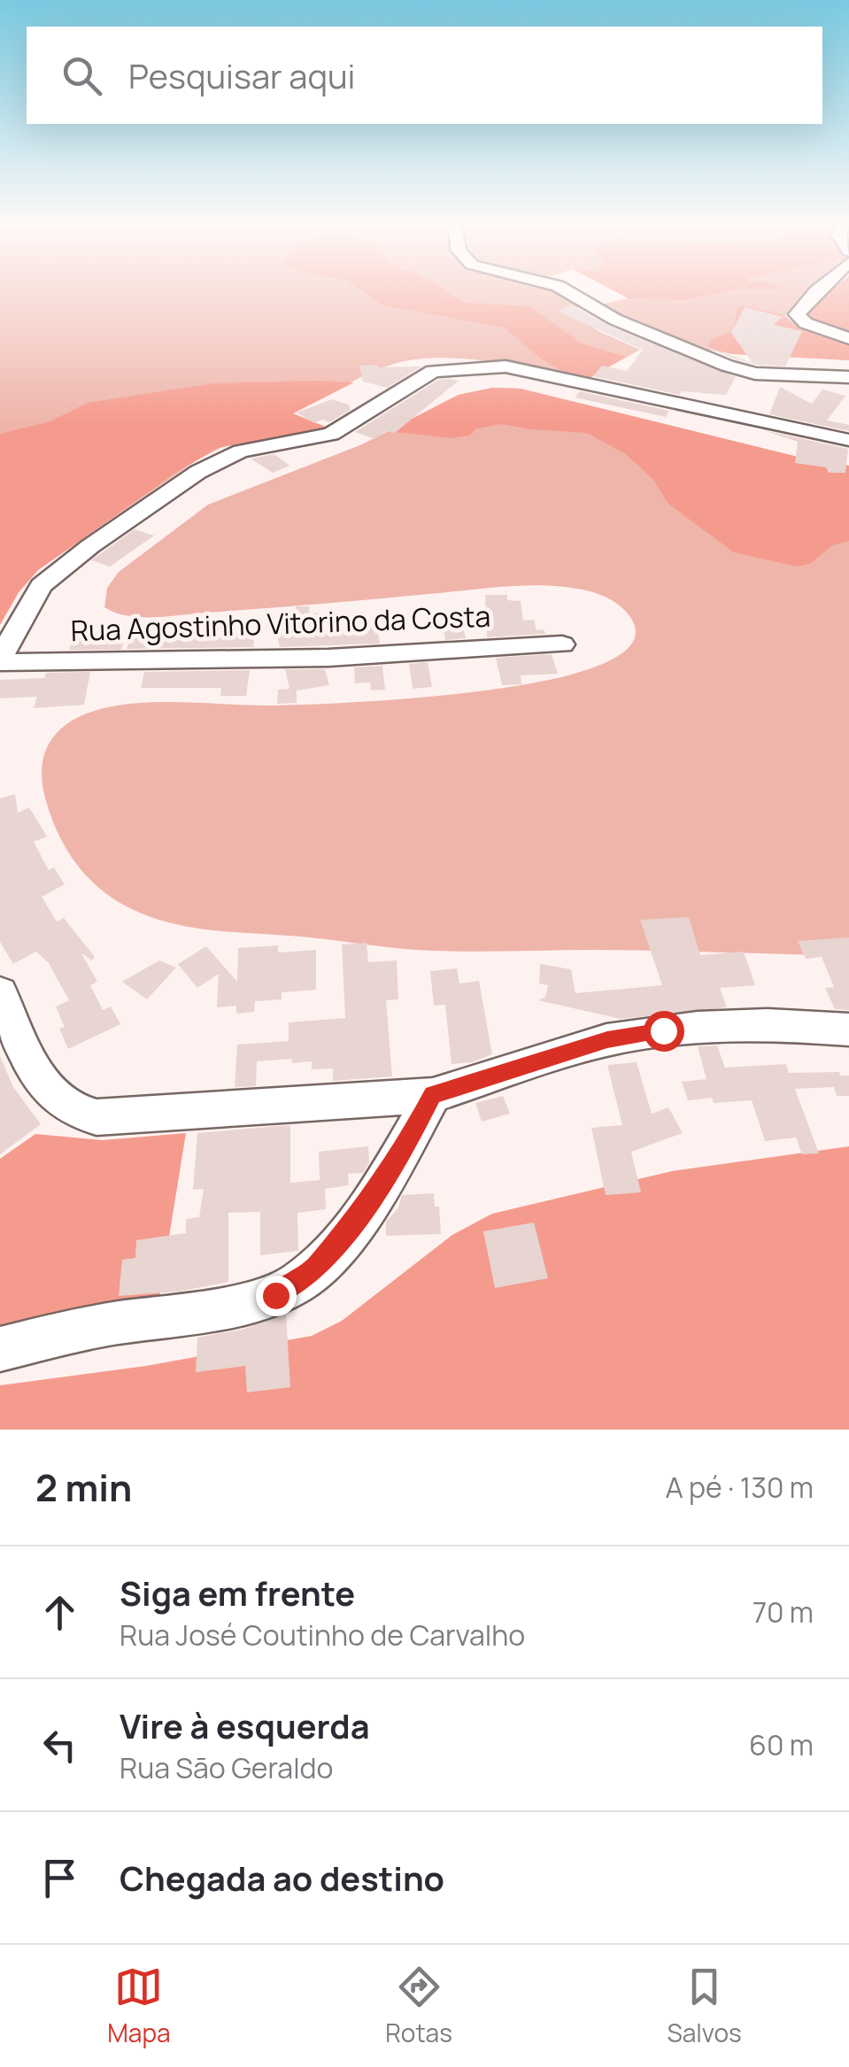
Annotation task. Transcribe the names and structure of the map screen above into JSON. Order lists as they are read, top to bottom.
{
  "streets": {
    "street": ["Rua Agostinho Vitorino da Costa"]
  },
  "page": {
    "search": "Pesquisar aqui",
    "heading": ["2 min", "A pé · 130 m"],
    "list": [
      ["Siga em frente", "Rua José Coutinho de Carvalho", "70 m"],
      ["Vire à esquerda", "Rua São Geraldo", "60 m"],
      "Chegada ao destino"
    ],
    "nav": ["Mapa", "Rotas", "Salvos"]
  }
}
